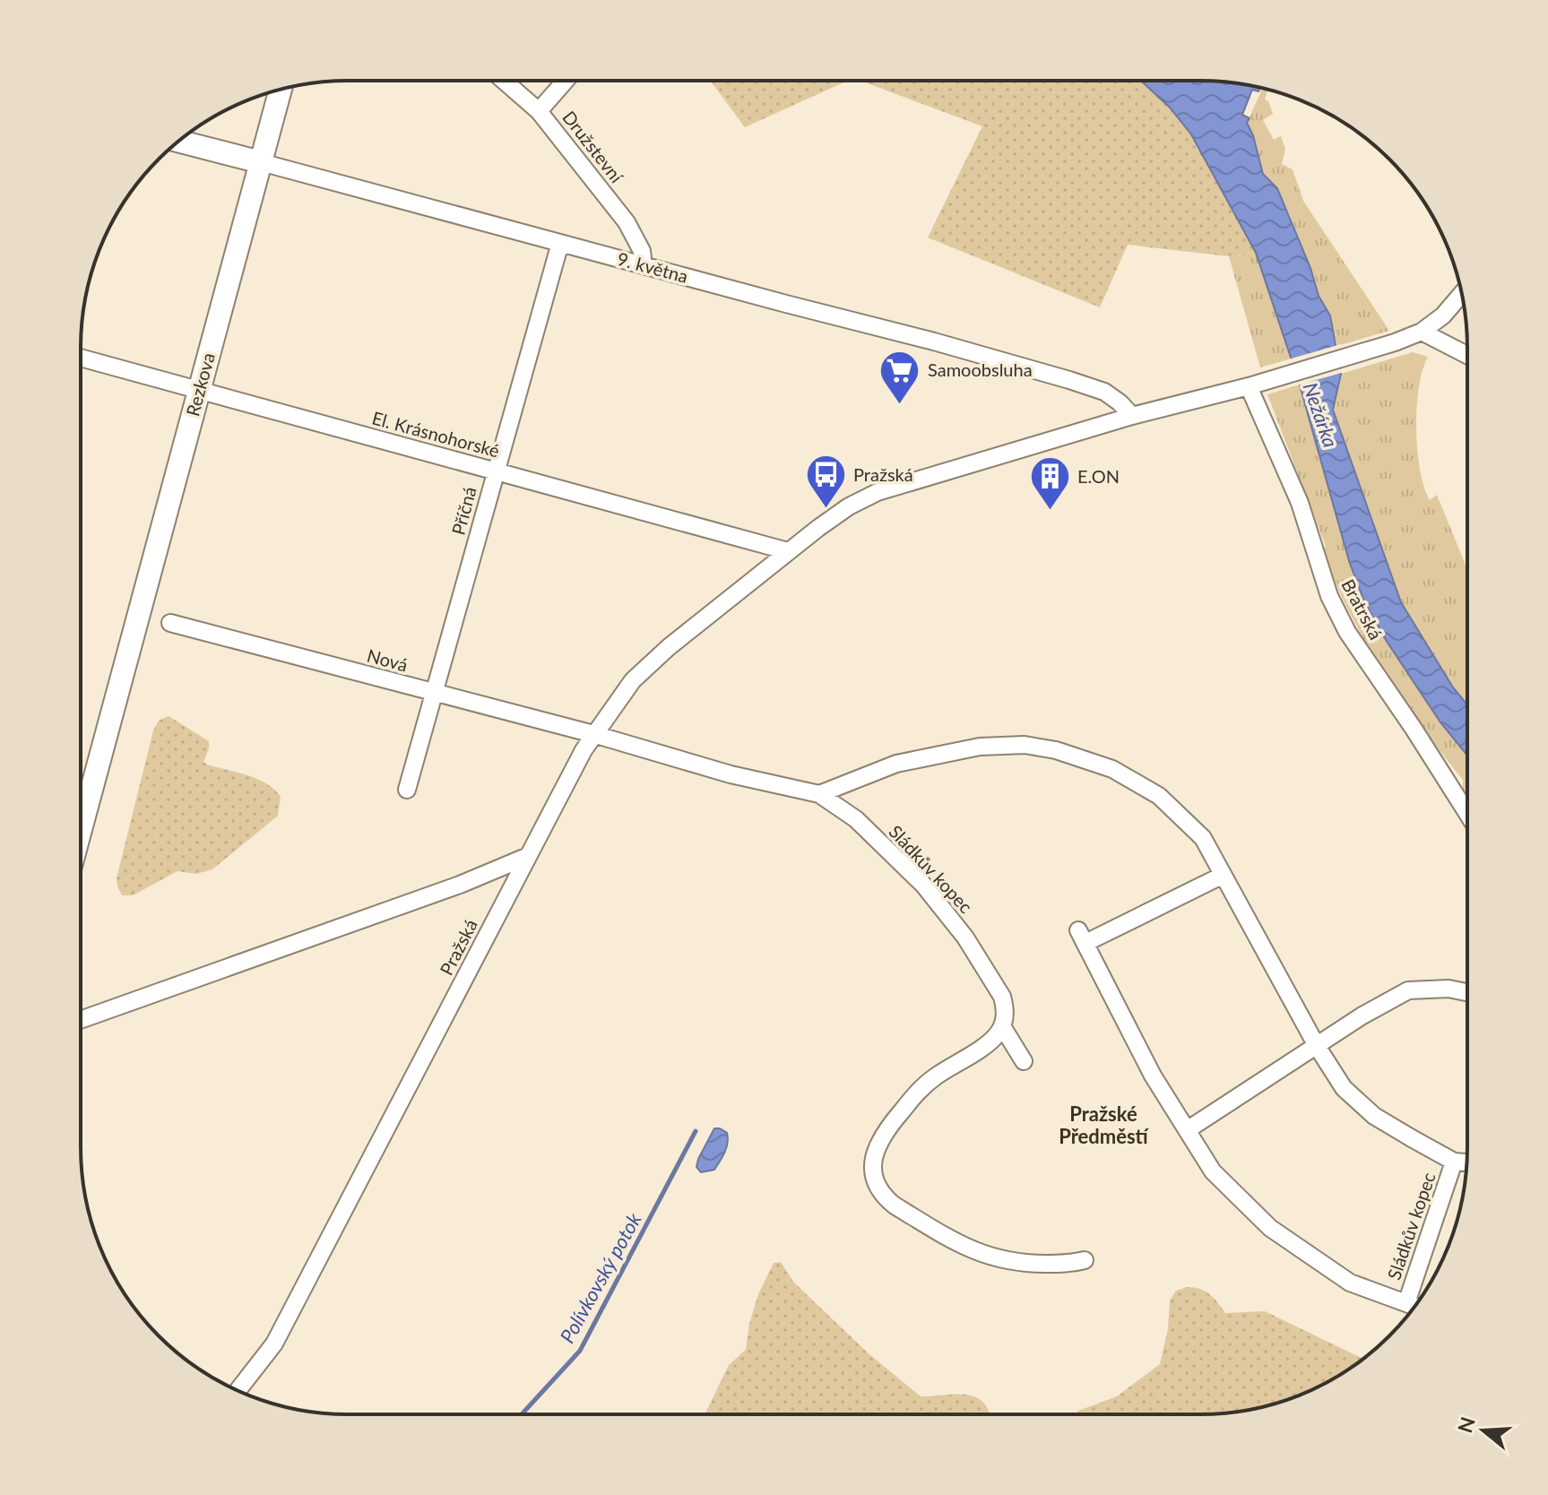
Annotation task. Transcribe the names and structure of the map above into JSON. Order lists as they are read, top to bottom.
{
  "streets": {
    "main road": ["9. května", "Rezkova"],
    "street": [
      "Družstevní",
      "El. Krásnohorské",
      "Příčná",
      "Bratrská",
      "Nová",
      "Sládkův kopec",
      "Pražská"
    ]
  },
  "crossings": [
    ["Družstevní", "9. května"],
    ["9. května", "Rezkova"],
    ["9. května", "Příčná"],
    ["9. května", "Pražská"],
    ["Rezkova", "El. Krásnohorské"],
    ["El. Krásnohorské", "Příčná"],
    ["El. Krásnohorské", "Pražská"],
    ["Příčná", "Nová"],
    ["Bratrská", "Pražská"],
    ["Nová", "Sládkův kopec"],
    ["Nová", "Pražská"],
    ["Sládkův kopec", "Pražská"]
  ],
  "districts": ["Pražské Předměstí"],
  "water": ["Nežárka", "Polívkovský potok"],
  "places": {
    "supermarket": ["Samoobsluha"],
    "bus stop": ["Pražská"],
    "building": ["E.ON"]
  },
  "north": "left"
}
